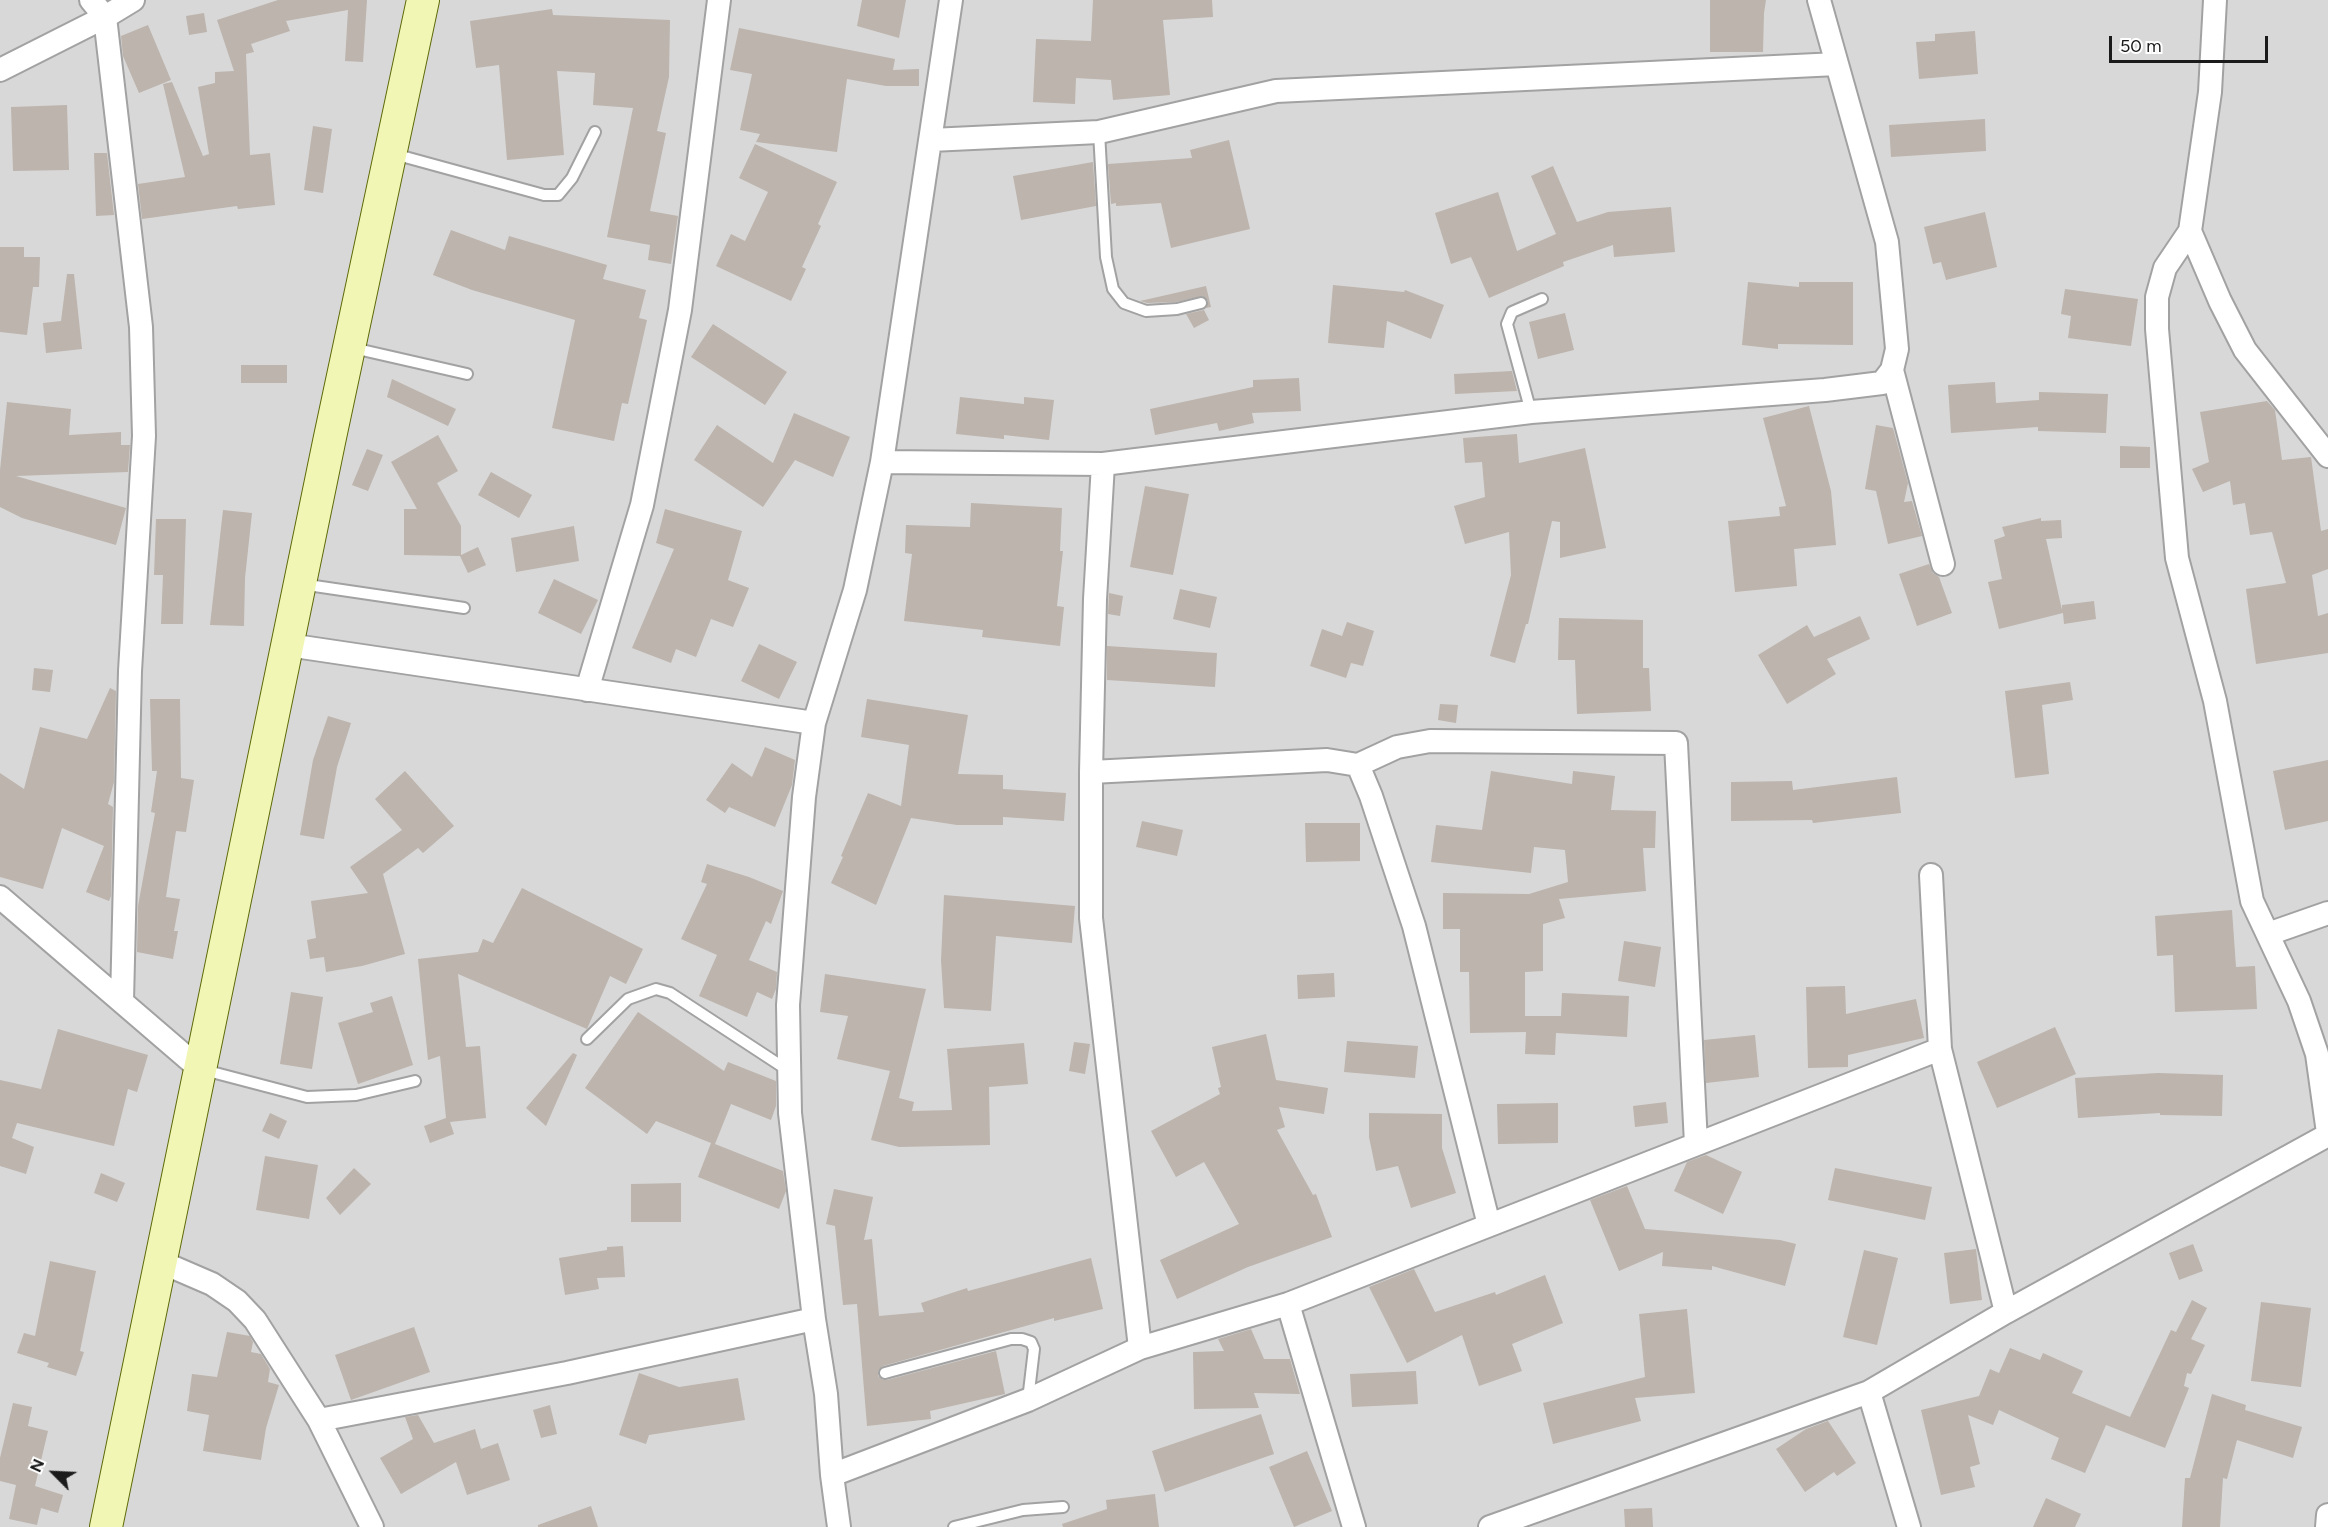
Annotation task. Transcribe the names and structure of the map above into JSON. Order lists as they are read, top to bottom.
{
  "scale_bar": "50 m",
  "north": "top left"
}
